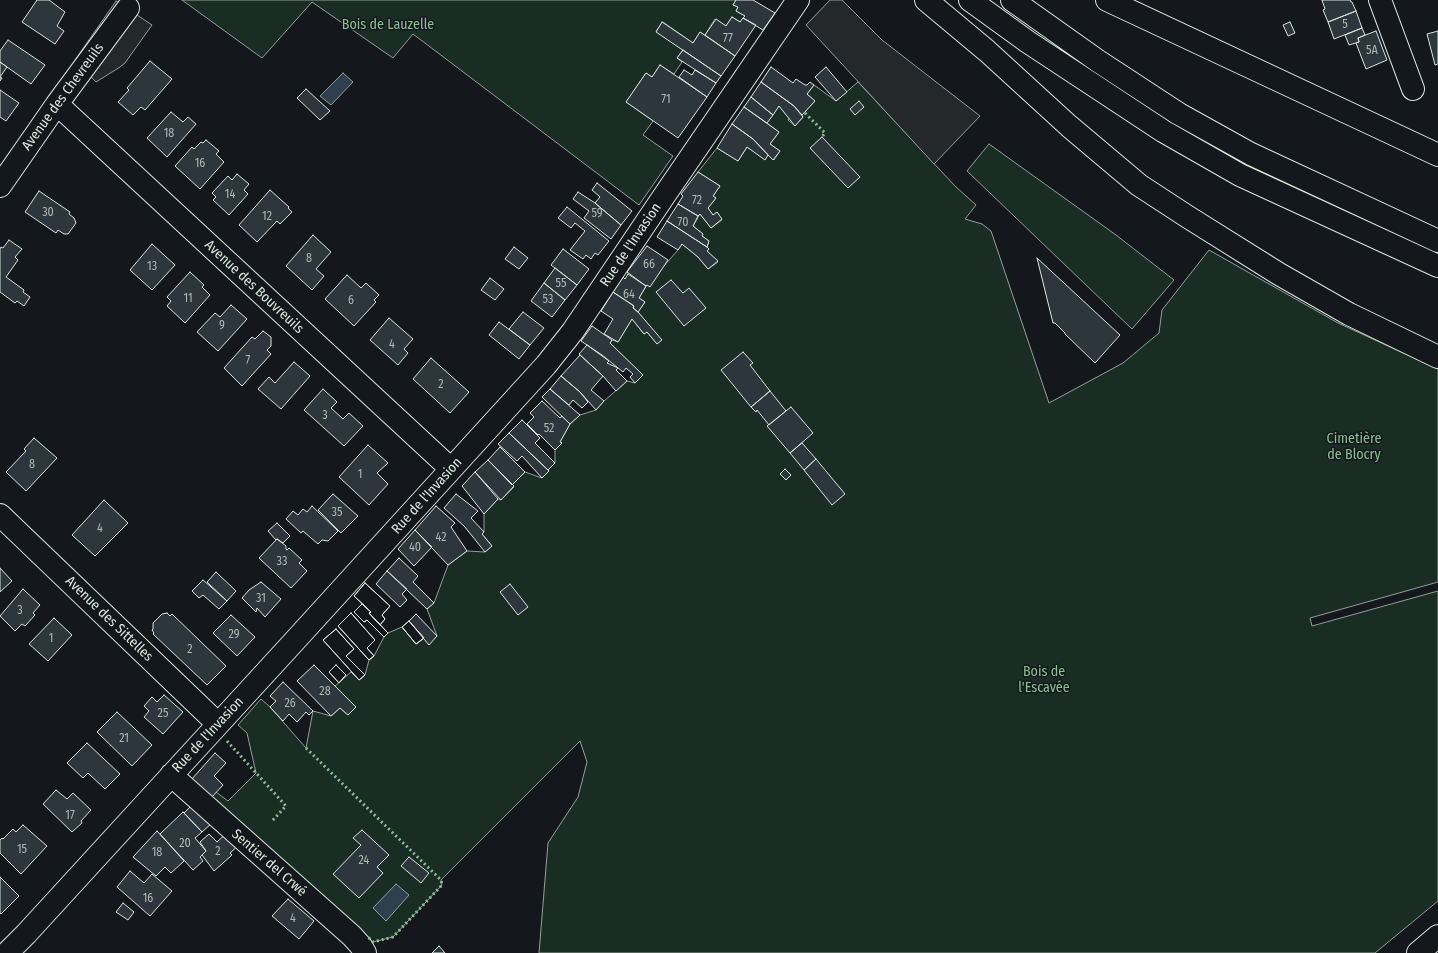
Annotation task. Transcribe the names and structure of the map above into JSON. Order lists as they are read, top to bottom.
{
  "streets": {
    "main road": [
      "Avenue des Chevreuils",
      "Rue de l'Invasion",
      "Avenue des Bouvreuils",
      "Avenue des Sittelles",
      "Sentier del Crwé"
    ]
  },
  "crossings": [
    ["Avenue des Chevreuils", "Avenue des Bouvreuils"],
    ["Rue de l'Invasion", "Avenue des Bouvreuils"],
    ["Rue de l'Invasion", "Avenue des Sittelles"],
    ["Rue de l'Invasion", "Sentier del Crwé"]
  ],
  "parks": ["Bois de Lauzelle", "Cimetière de Blocry", "Bois de l'Escavée"],
  "house_numbers": [
    "5",
    "77",
    "5A",
    "71",
    "18",
    "16",
    "14",
    "72",
    "30",
    "59",
    "12",
    "70",
    "8",
    "66",
    "13",
    "55",
    "64",
    "11",
    "53",
    "6",
    "9",
    "4",
    "7",
    "2",
    "3",
    "52",
    "8",
    "1",
    "35",
    "4",
    "42",
    "40",
    "33",
    "31",
    "3",
    "29",
    "1",
    "2",
    "28",
    "26",
    "25",
    "21",
    "17",
    "20",
    "15",
    "2",
    "18",
    "24",
    "16",
    "4"
  ]
}
